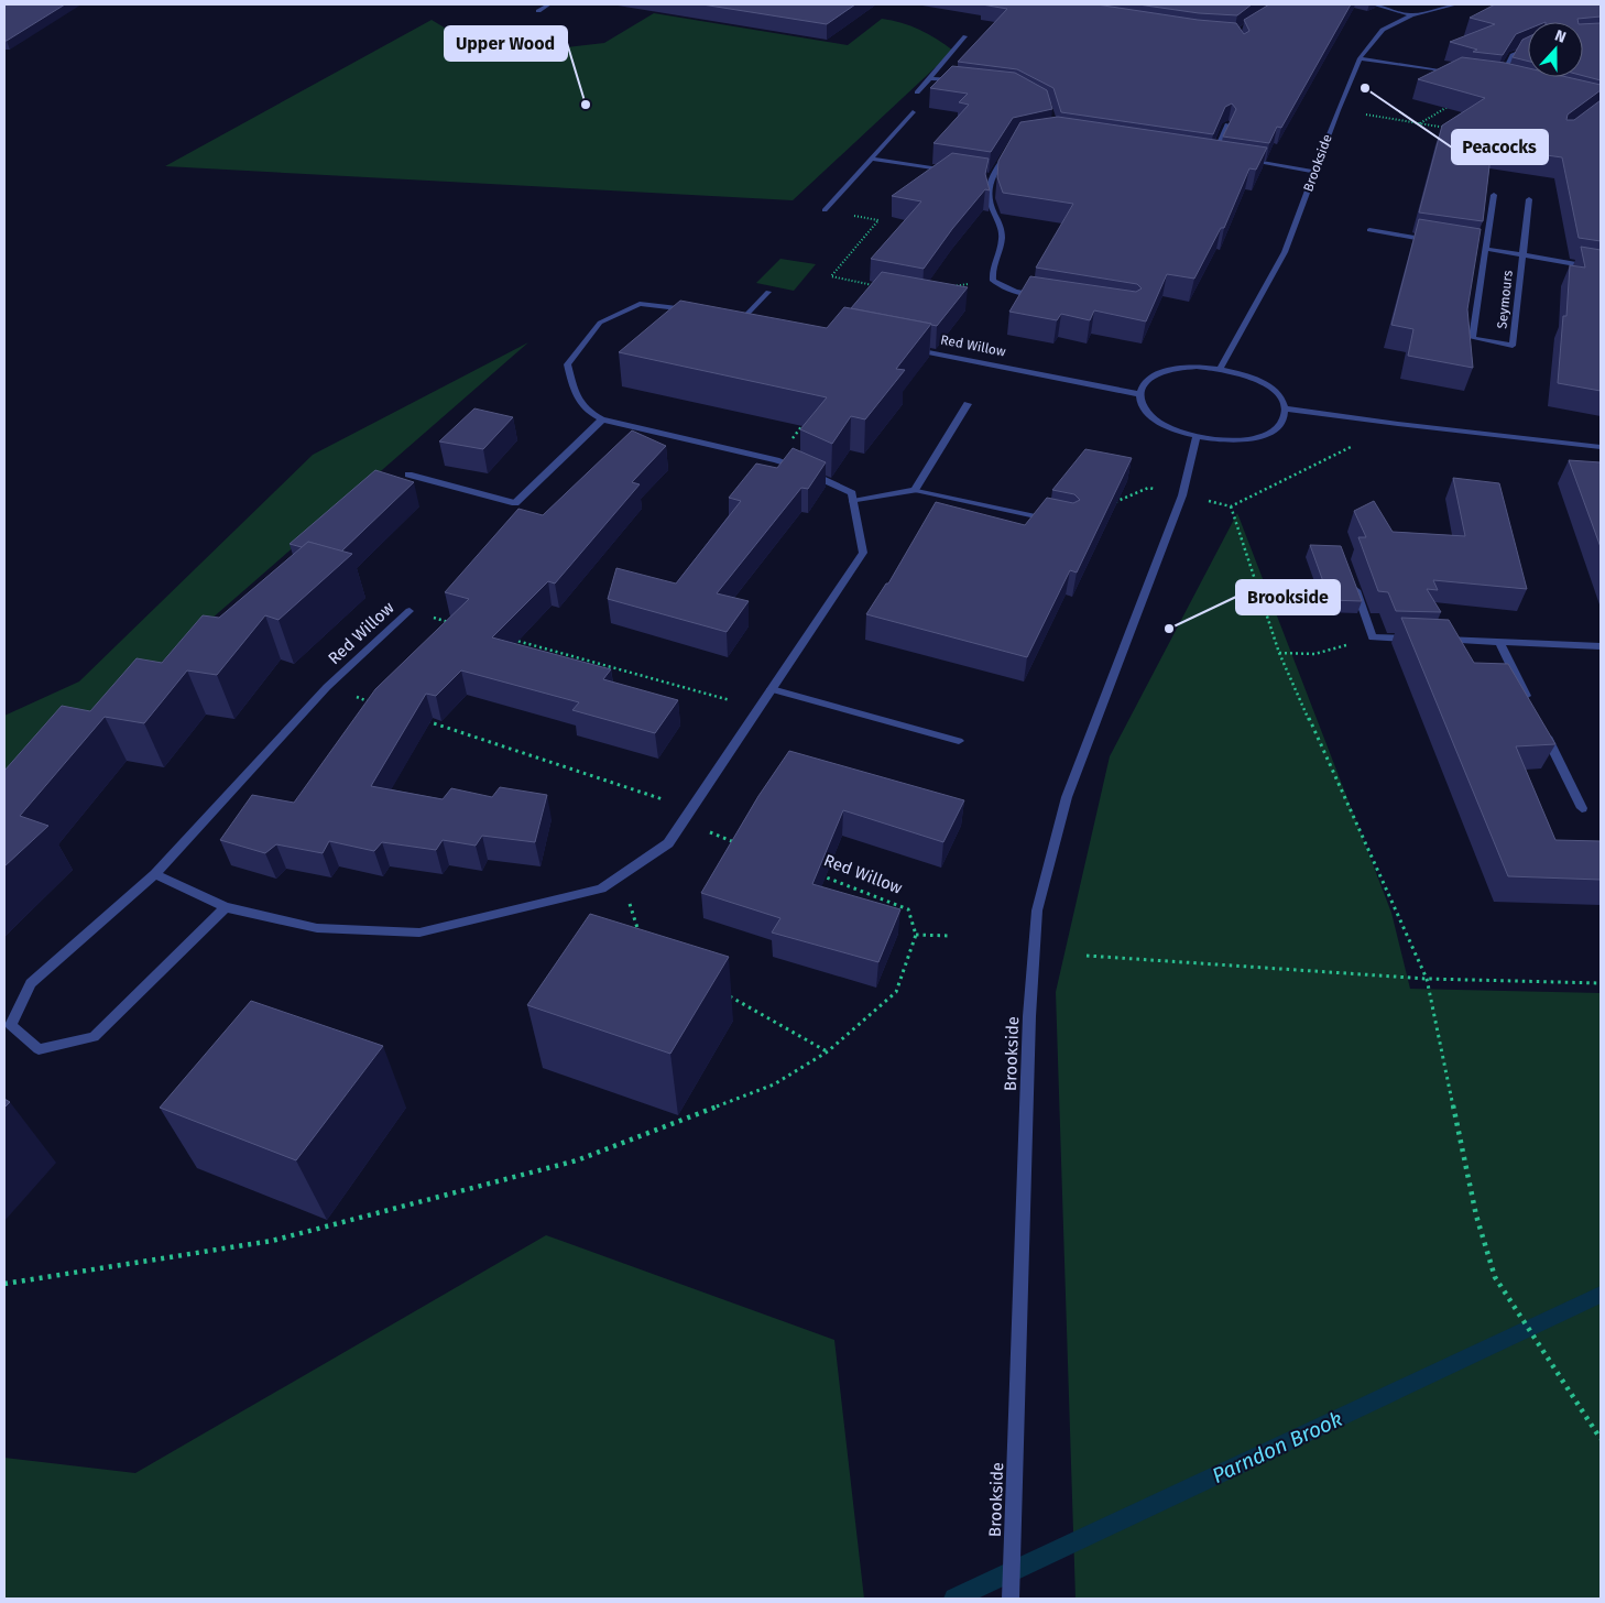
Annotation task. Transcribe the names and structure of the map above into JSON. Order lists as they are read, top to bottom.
{
  "streets": {
    "street": ["Brookside", "Seymours", "Red Willow"]
  },
  "water": ["Parndon Brook"],
  "places": ["Peacocks", "Upper Wood", "Brookside"],
  "north": "top"
}
